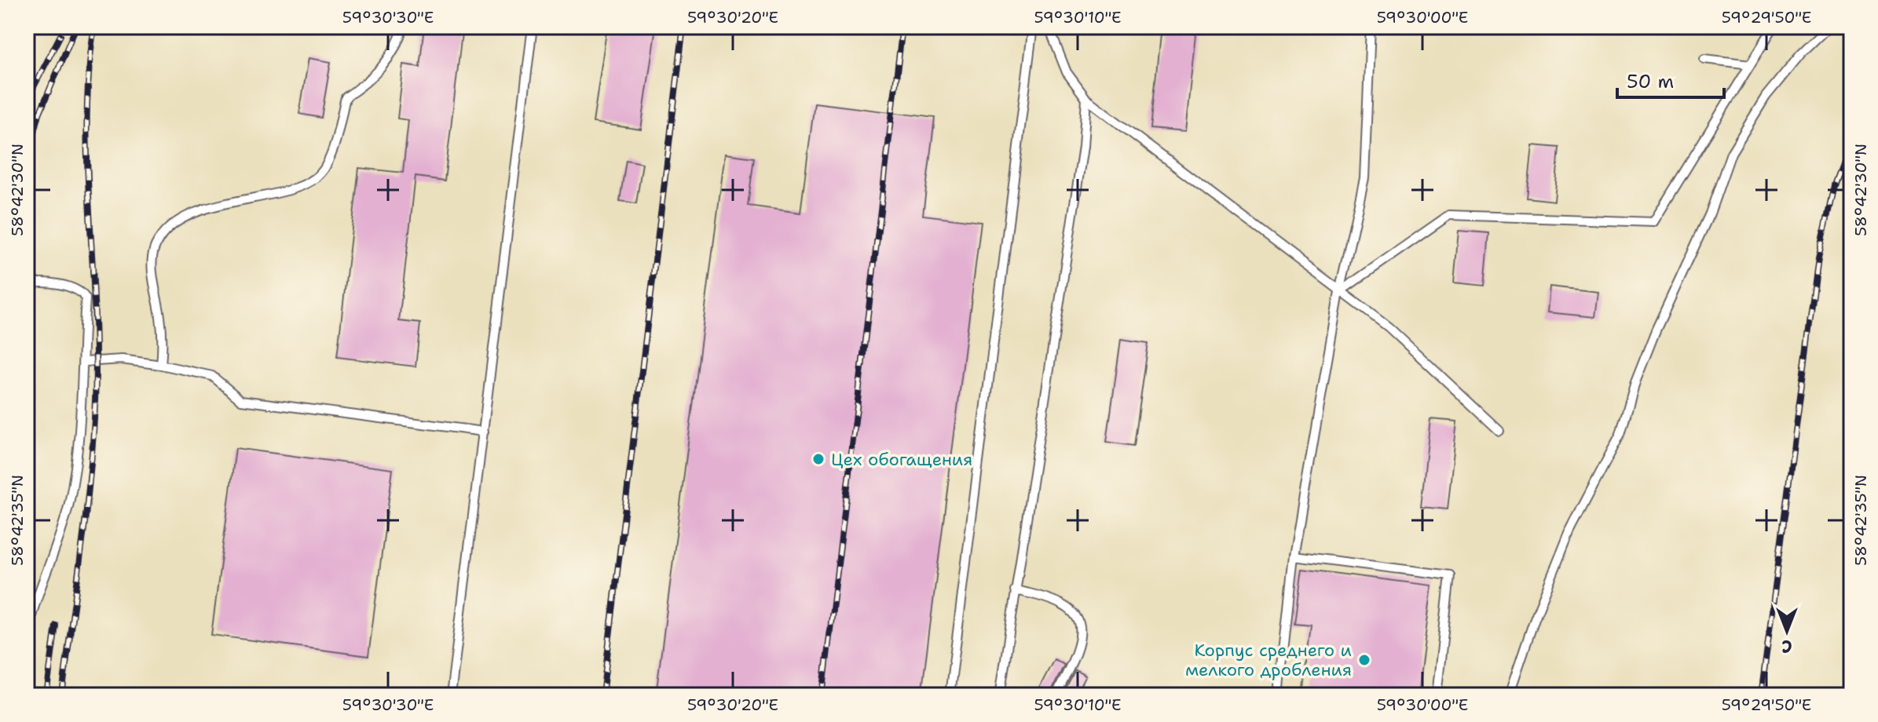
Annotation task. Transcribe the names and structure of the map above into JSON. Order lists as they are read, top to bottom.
{
  "places": ["Цех обогащения", "Корпус среднего и мелкого дробления"],
  "scale_bar": "50 m",
  "north": "bottom",
  "coordinates": [
    "59°30'30\"E",
    "59°30'20\"E",
    "59°30'10\"E",
    "59°30'00\"E",
    "59°29'50\"E",
    "58°42'30\"N",
    "58°42'35\"N"
  ]
}
